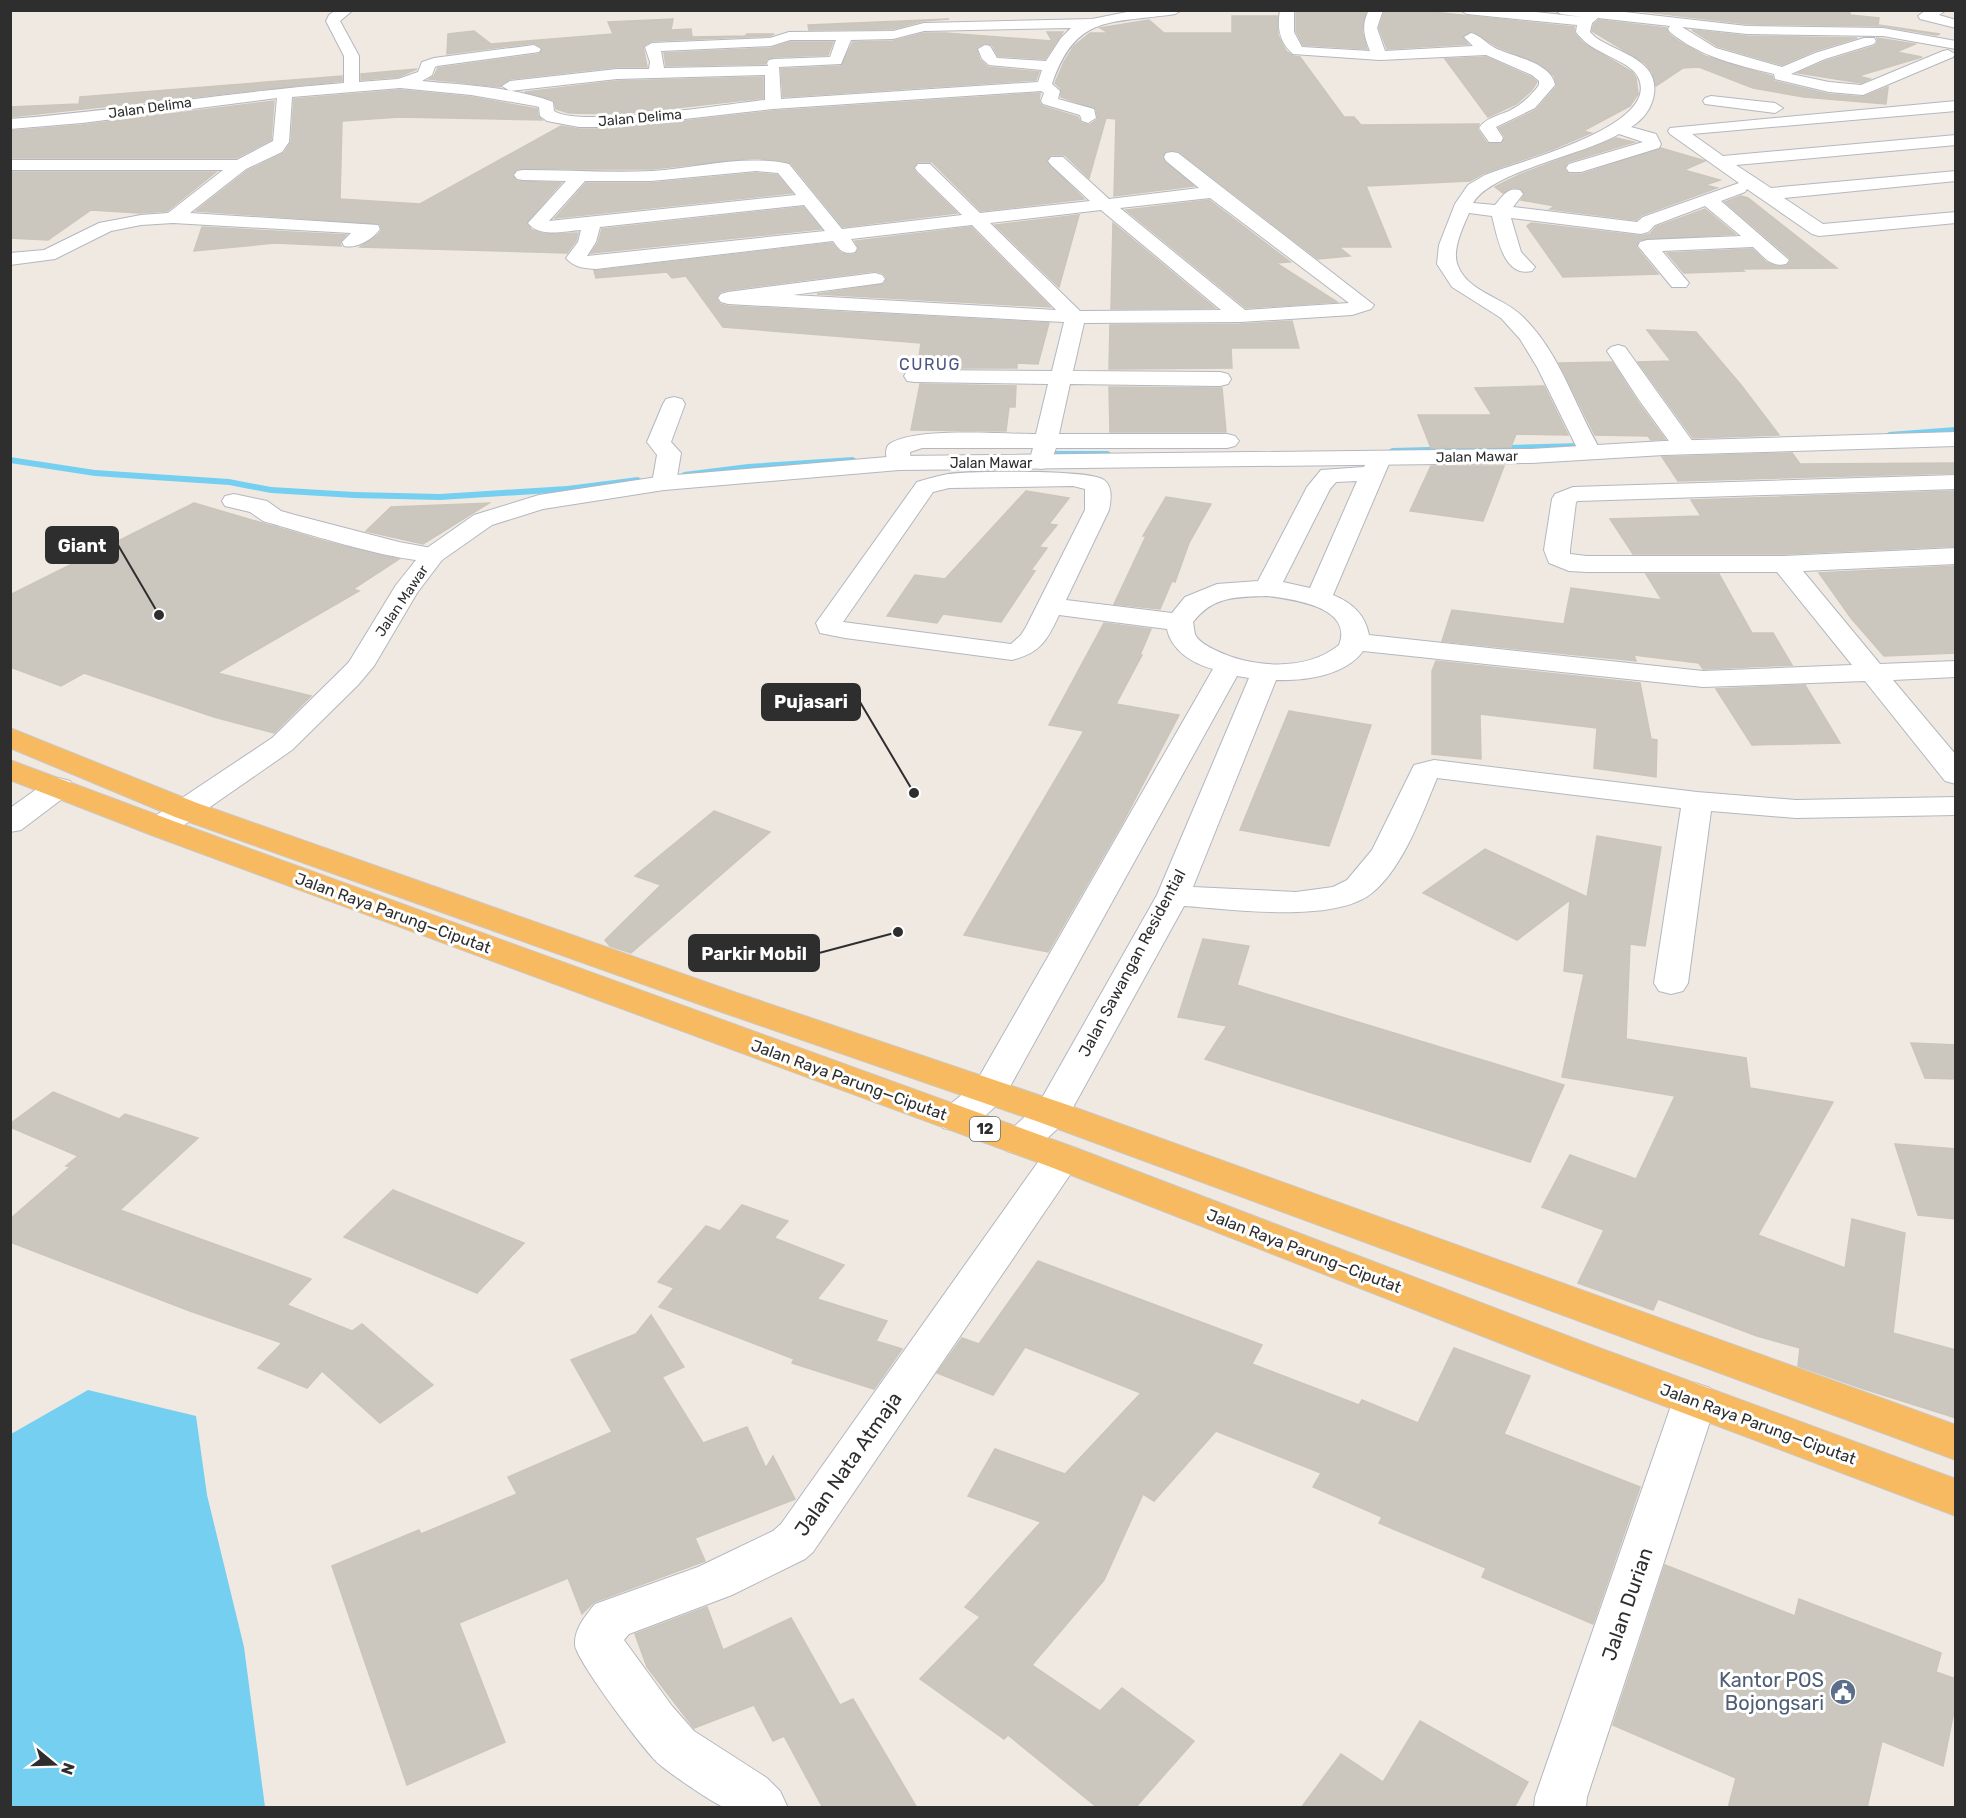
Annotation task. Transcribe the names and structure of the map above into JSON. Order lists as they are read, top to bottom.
{
  "streets": {
    "highway": ["Jalan Raya Parung—Ciputat", "12"],
    "street": [
      "Jalan Delima",
      "Jalan Mawar",
      "Jalan Sawangan Residential",
      "Jalan Nata Atmaja",
      "Jalan Durian"
    ]
  },
  "crossings": [
    ["Jalan Mawar", "Jalan Raya Parung—Ciputat"],
    ["Jalan Raya Parung—Ciputat", "Jalan Sawangan Residential"],
    ["Jalan Raya Parung—Ciputat", "Jalan Nata Atmaja"],
    ["Jalan Raya Parung—Ciputat", "Jalan Durian"]
  ],
  "districts": ["CURUG"],
  "places": {
    "other": ["Giant", "Pujasari", "Parkir Mobil"],
    "public building": ["Kantor POS Bojongsari"]
  },
  "north": "right"
}
